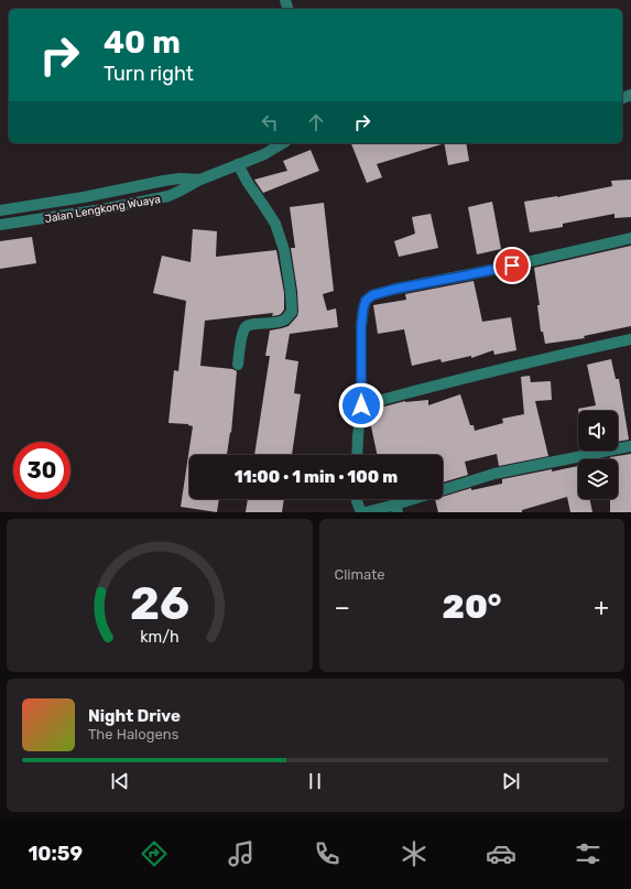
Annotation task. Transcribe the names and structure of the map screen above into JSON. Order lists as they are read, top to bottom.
{
  "streets": {
    "street": ["Jalan Lengkong Wuaya"]
  },
  "page": {
    "turn": ["40 m", "Turn right"],
    "limit": "30",
    "trip": "11:00 · 1 min · 100 m",
    "tile": "Climate",
    "heat": ["−", "20°", "+"],
    "song": ["Night Drive", "The Halogens"],
    "tabs": "10:59",
    "gauge": ["26", "km/h"]
  }
}
